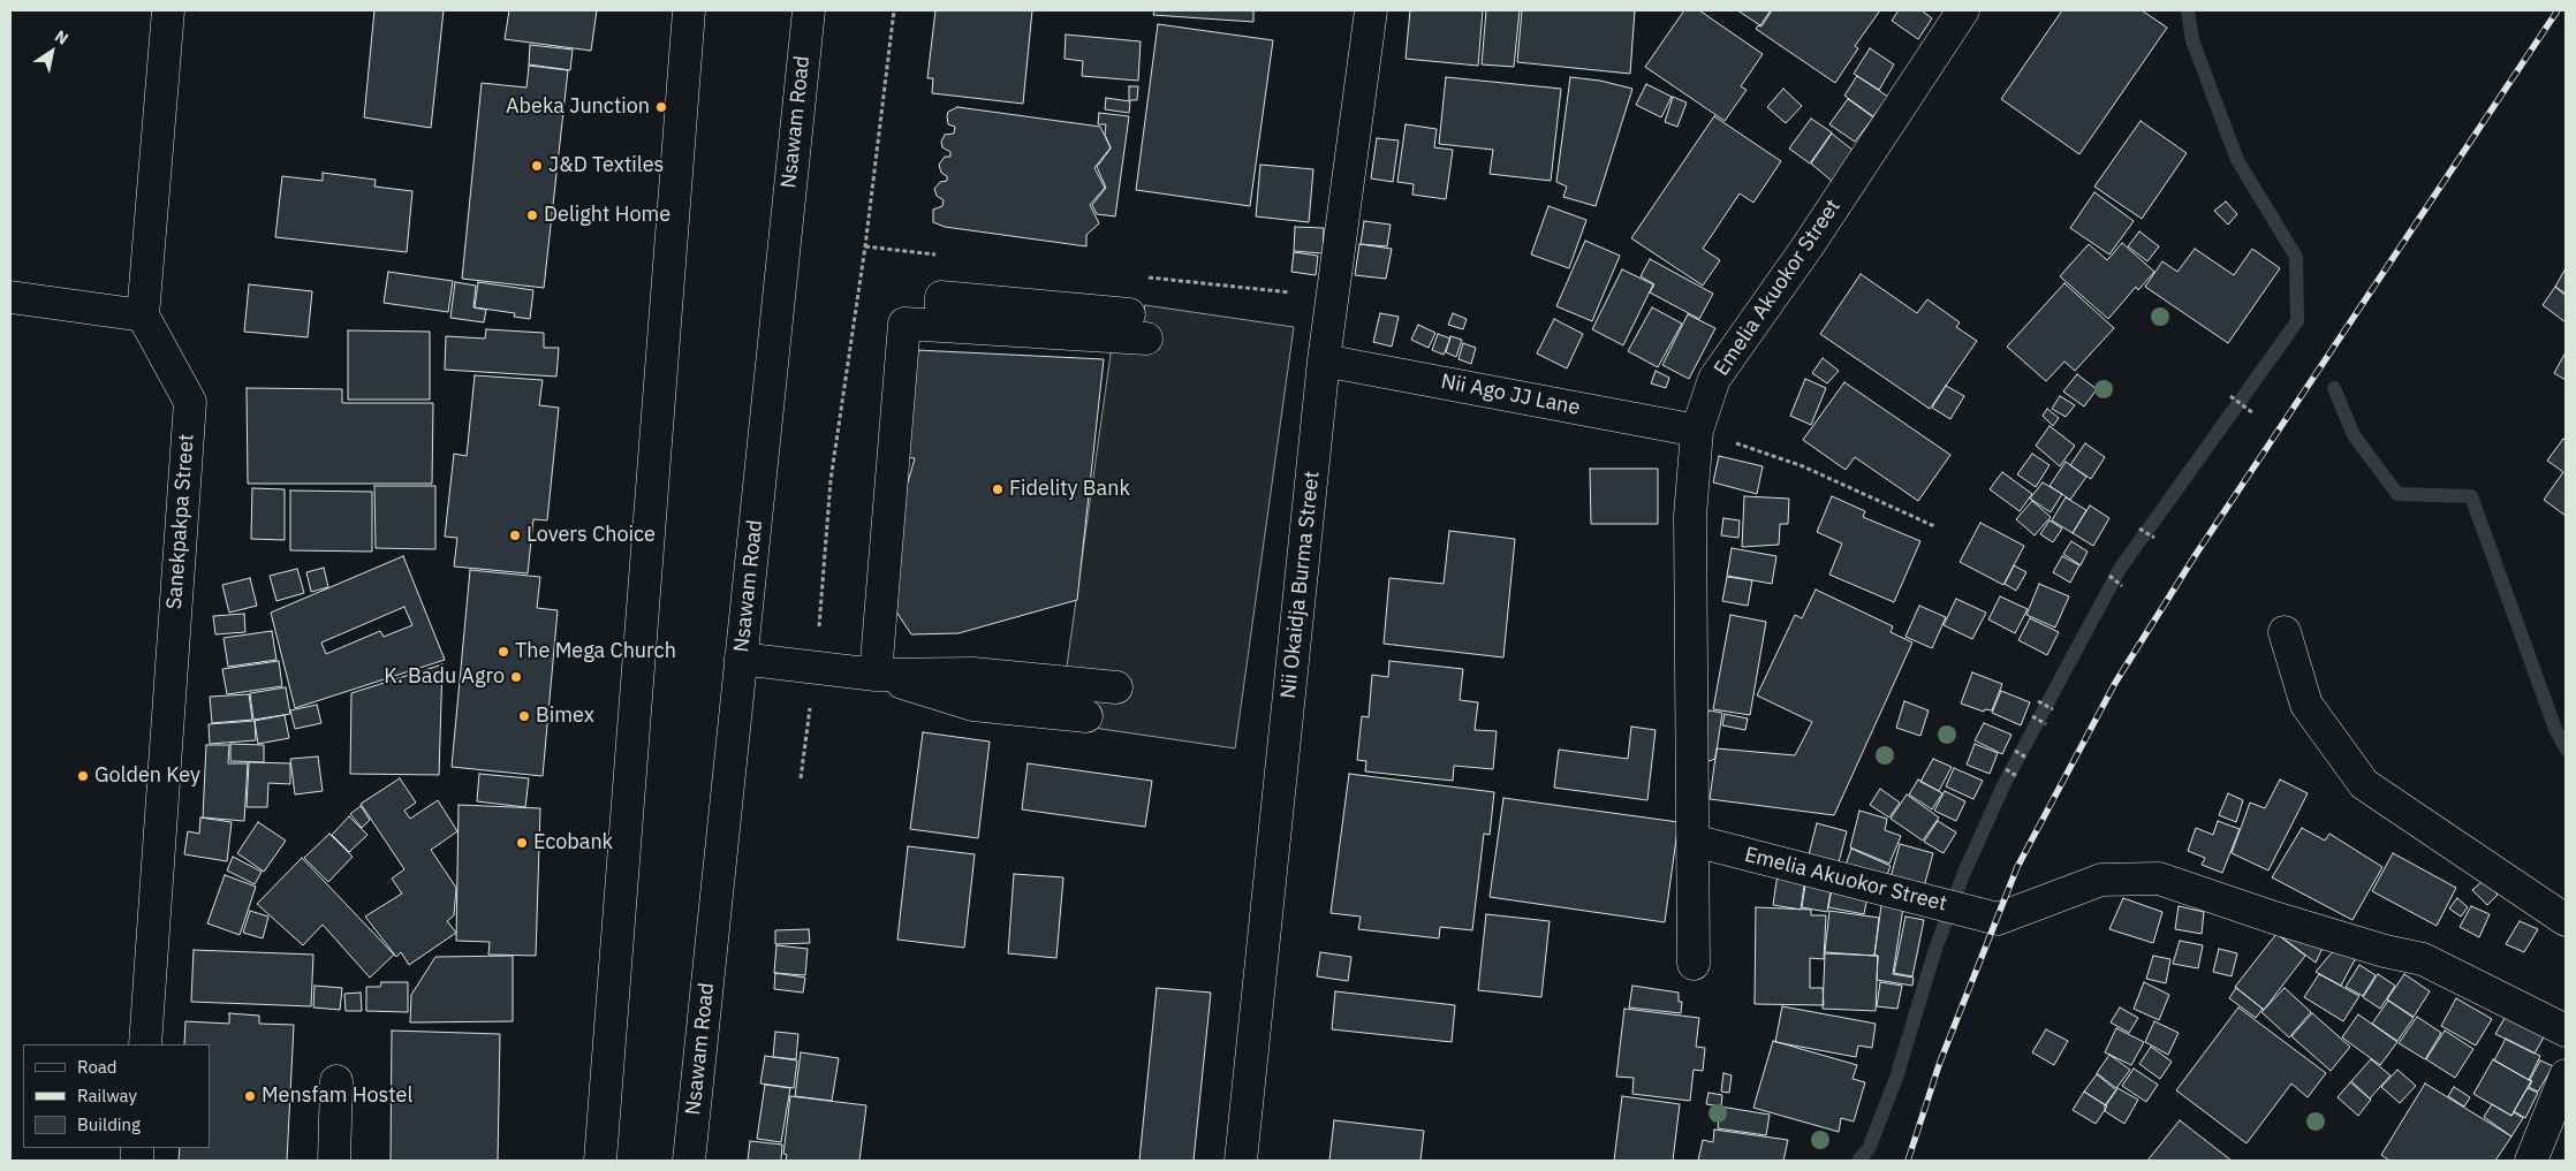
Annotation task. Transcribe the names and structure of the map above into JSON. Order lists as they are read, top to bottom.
{
  "streets": {
    "main road": [
      "Nsawam Road",
      "Emelia Akuokor Street",
      "Nii Ago JJ Lane",
      "Sanekpakpa Street",
      "Nii Okaidja Burma Street"
    ]
  },
  "crossings": [
    ["Emelia Akuokor Street", "Nii Ago JJ Lane"],
    ["Nii Ago JJ Lane", "Nii Okaidja Burma Street"]
  ],
  "places": [
    "Abeka Junction",
    "J&D Textiles",
    "Delight Home",
    "Fidelity Bank",
    "Lovers Choice",
    "The Mega Church",
    "K. Badu Agro",
    "Bimex",
    "Golden Key",
    "Ecobank",
    "Mensfam Hostel"
  ],
  "legend": ["Road", "Railway", "Building"],
  "north": "top right"
}
